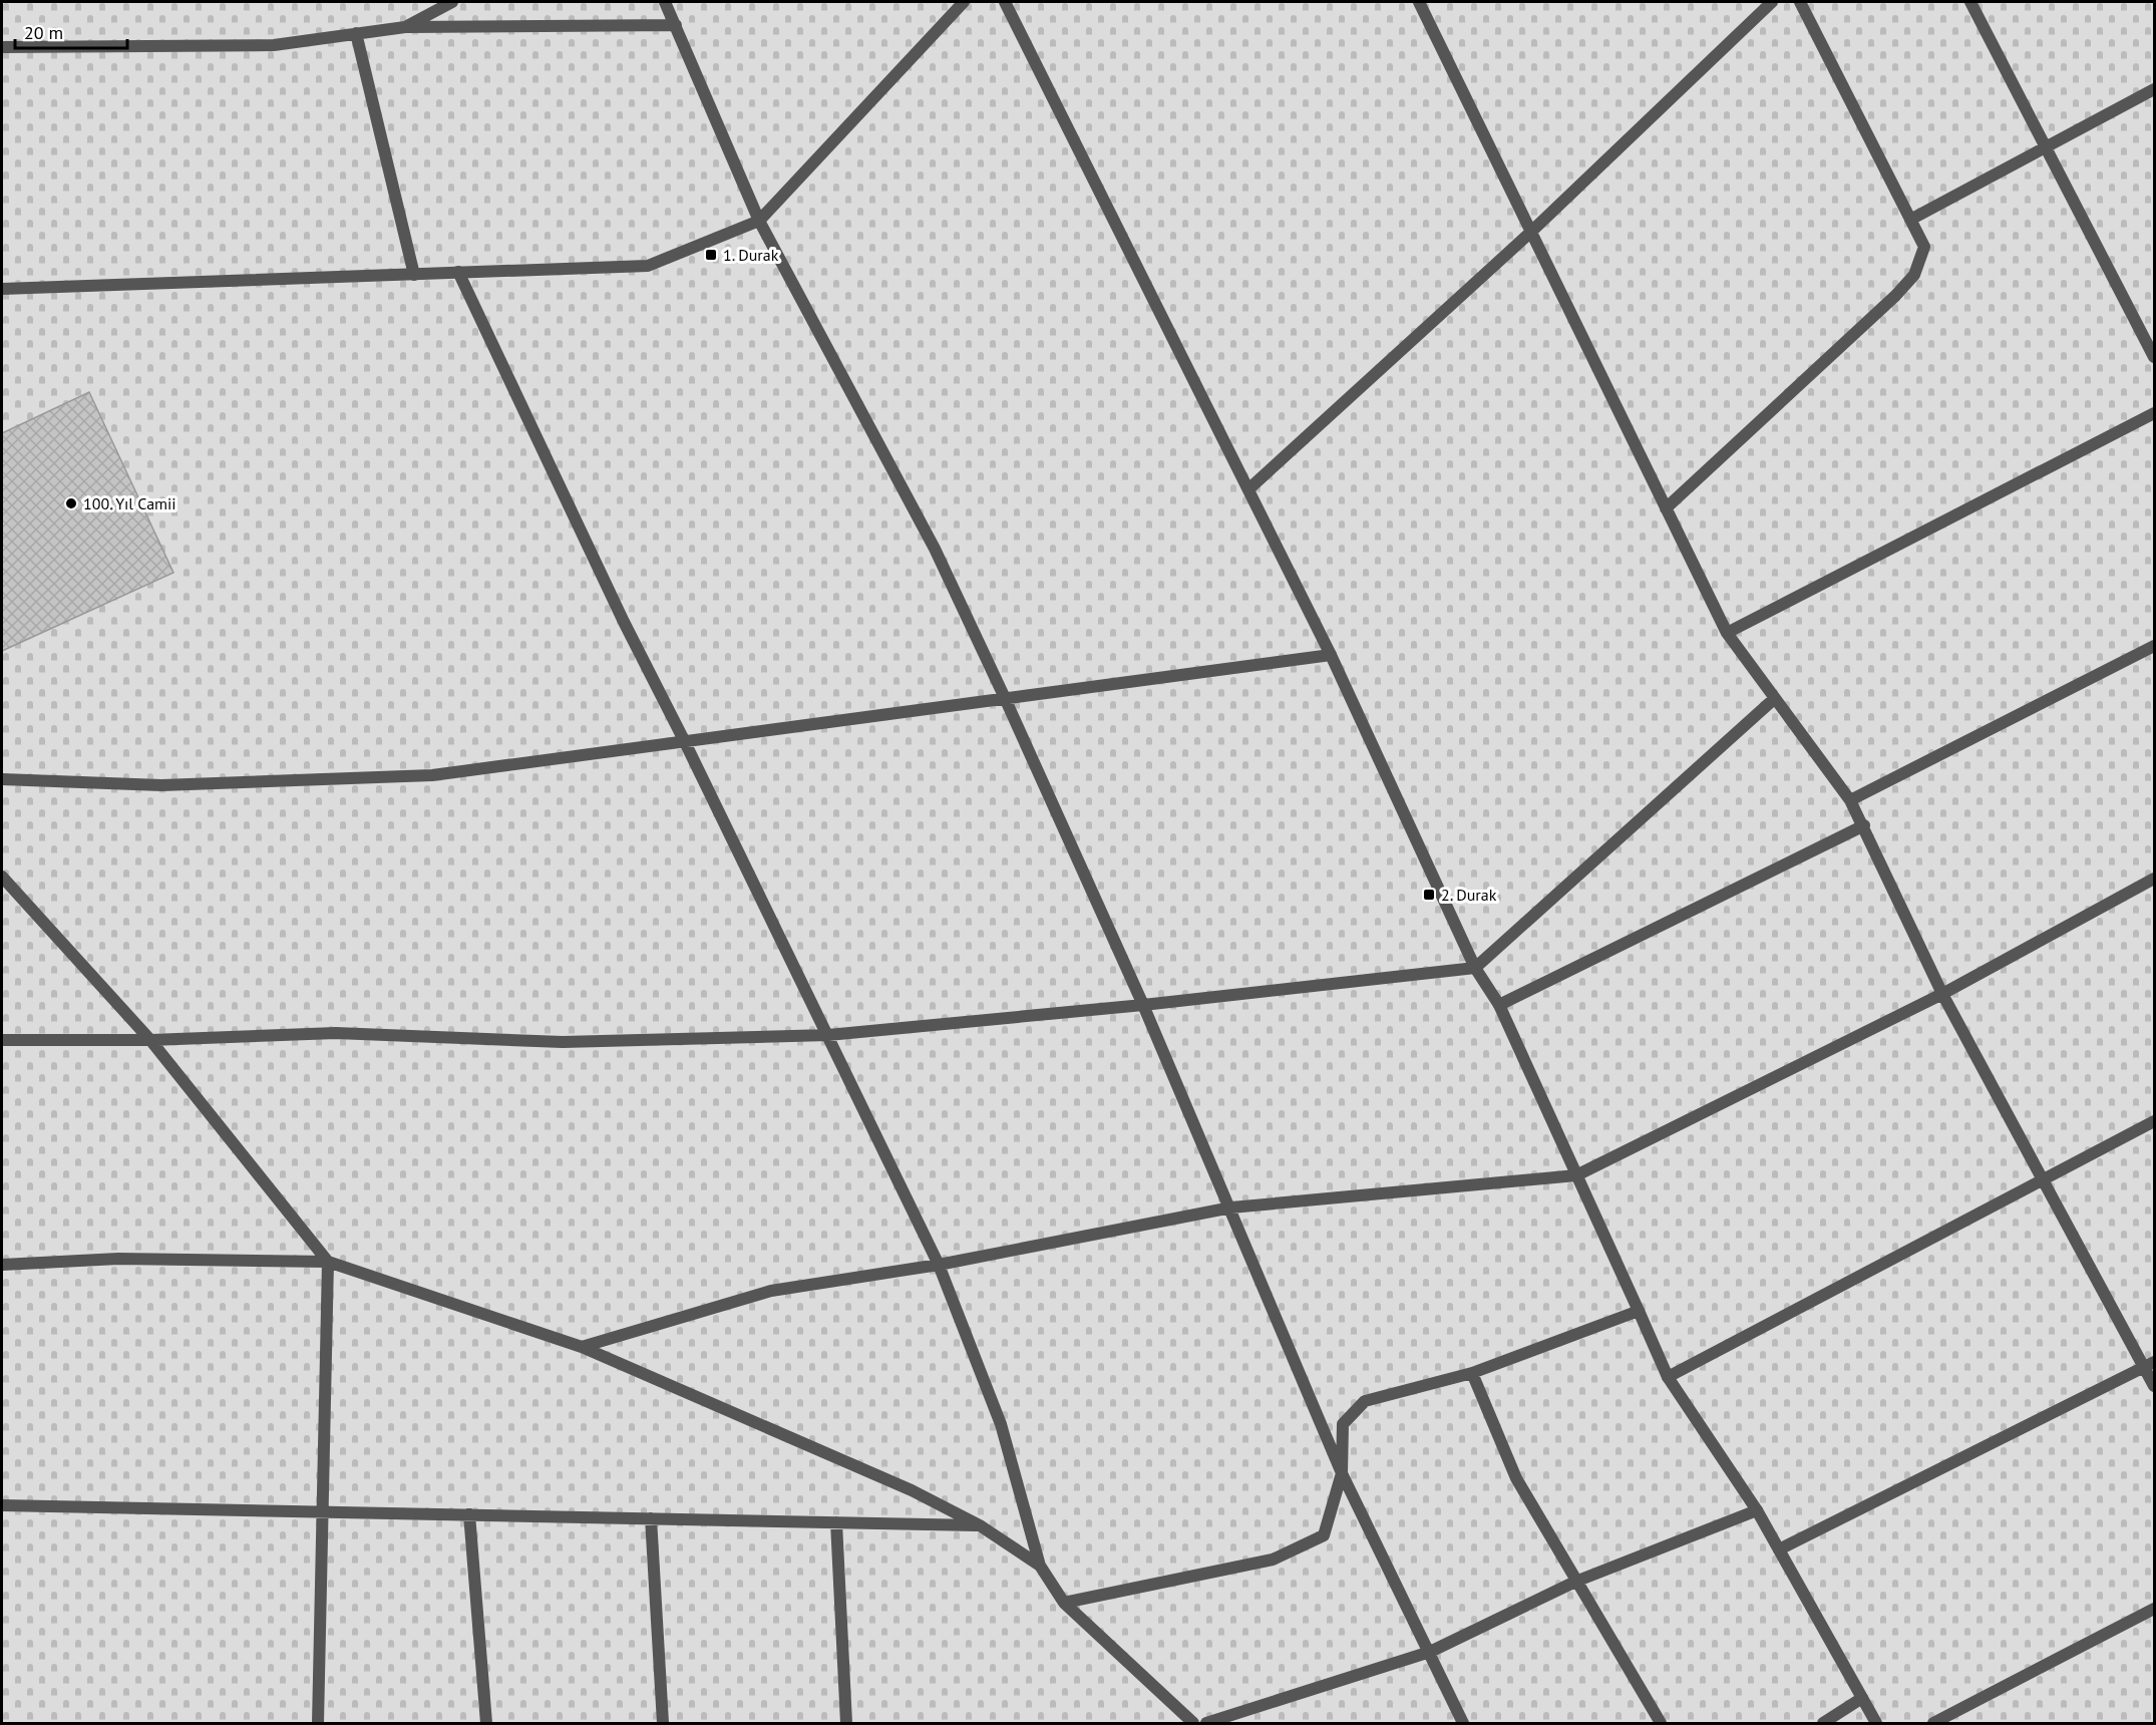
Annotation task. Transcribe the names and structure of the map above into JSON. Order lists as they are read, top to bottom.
{
  "places": {
    "transit": ["1. Durak", "2. Durak"],
    "other": ["100. Yıl Camii"]
  },
  "scale_bar": "20 m"
}
